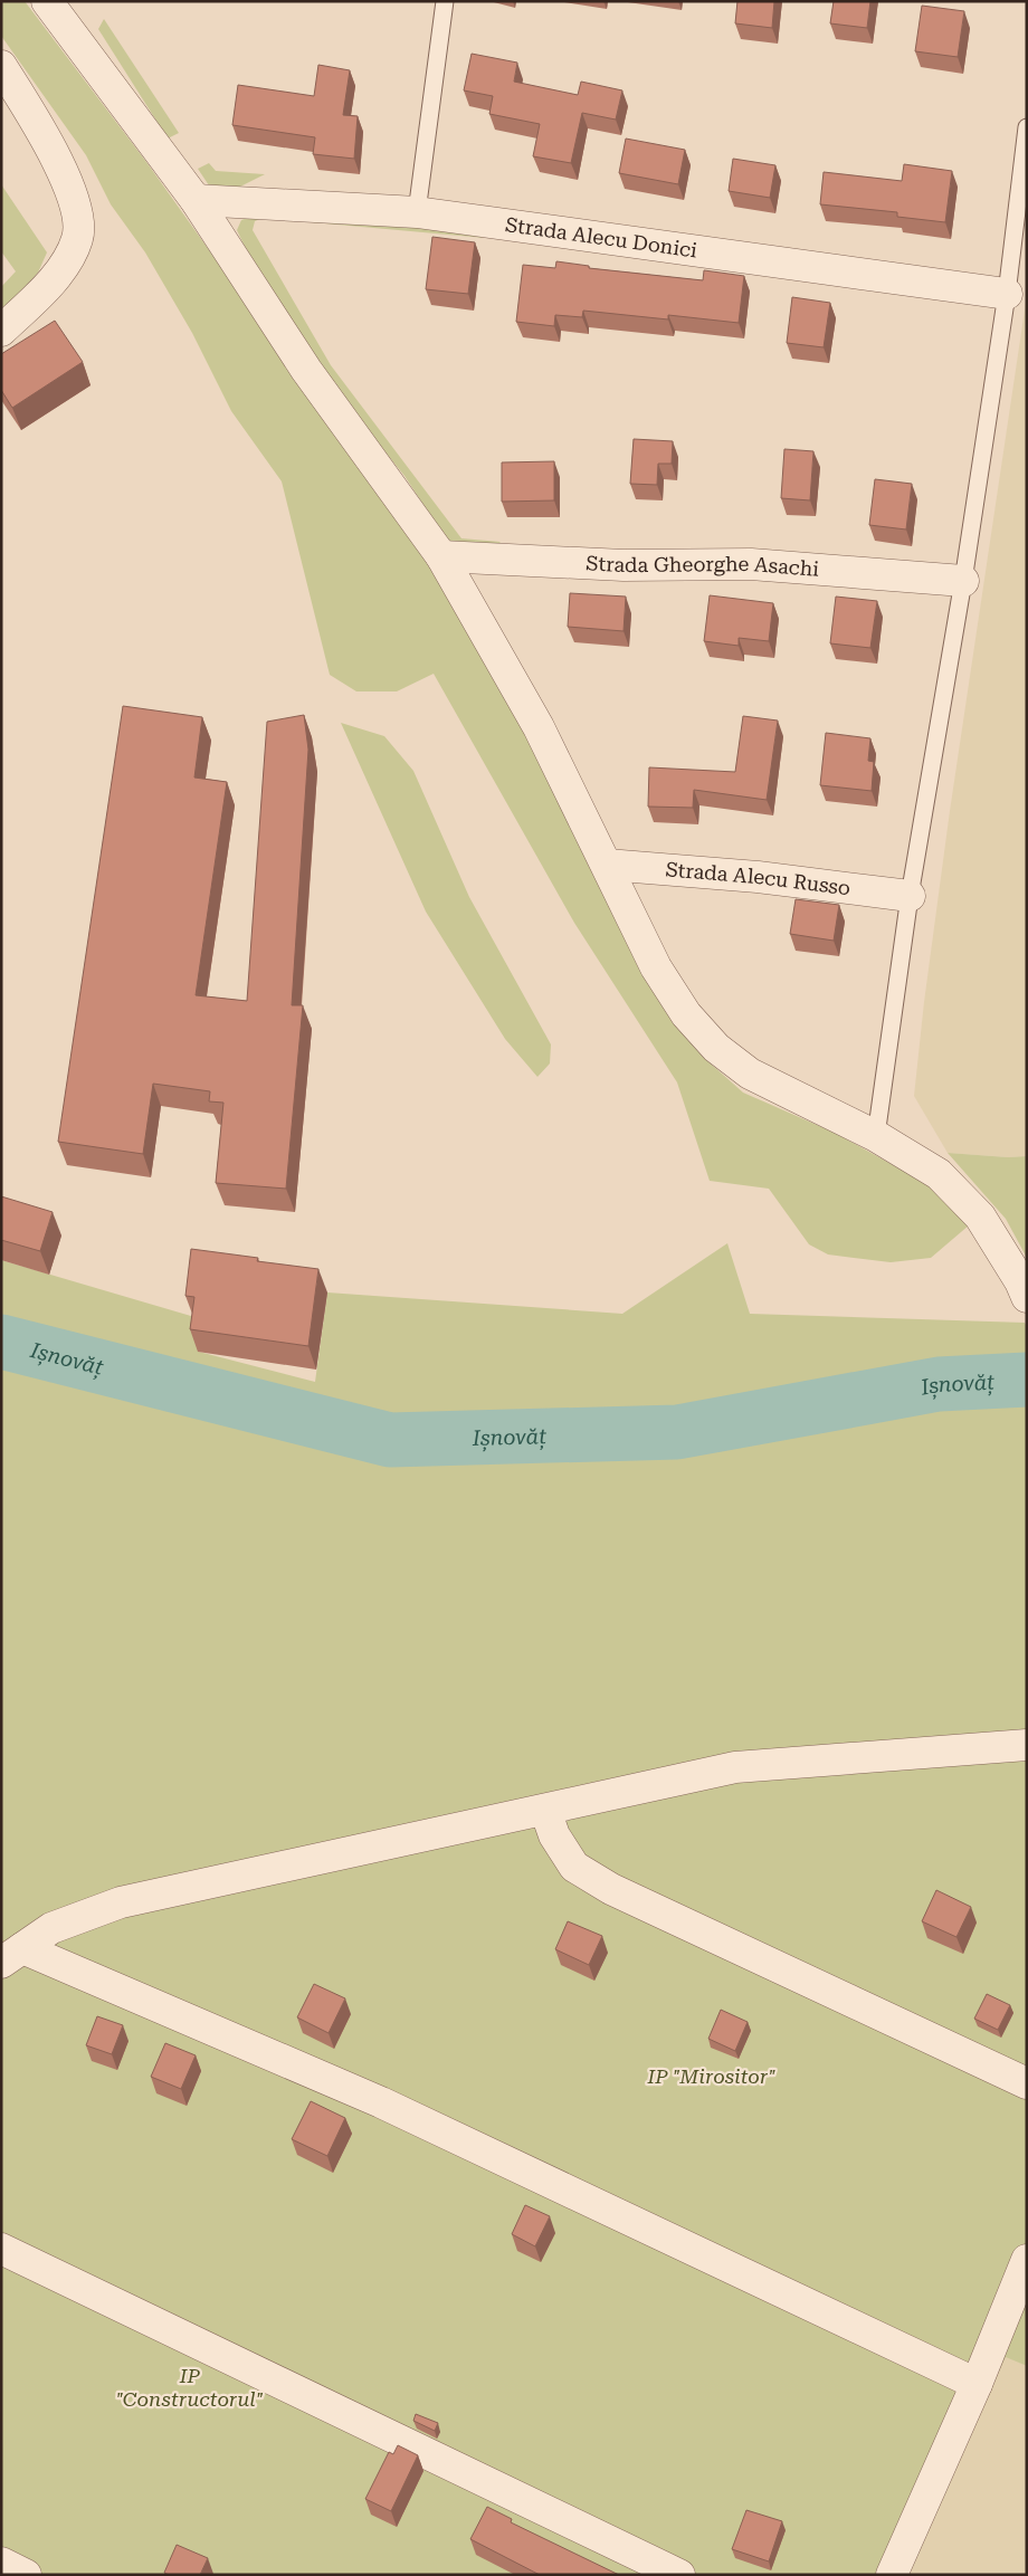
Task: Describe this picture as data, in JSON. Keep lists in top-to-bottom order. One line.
{"streets":{"street":["Strada Alecu Donici","Strada Gheorghe Asachi","Strada Alecu Russo"]},"water":["Ișnovăț"],"parks":["IP \"Mirositor\"","IP \"Constructorul\""]}
